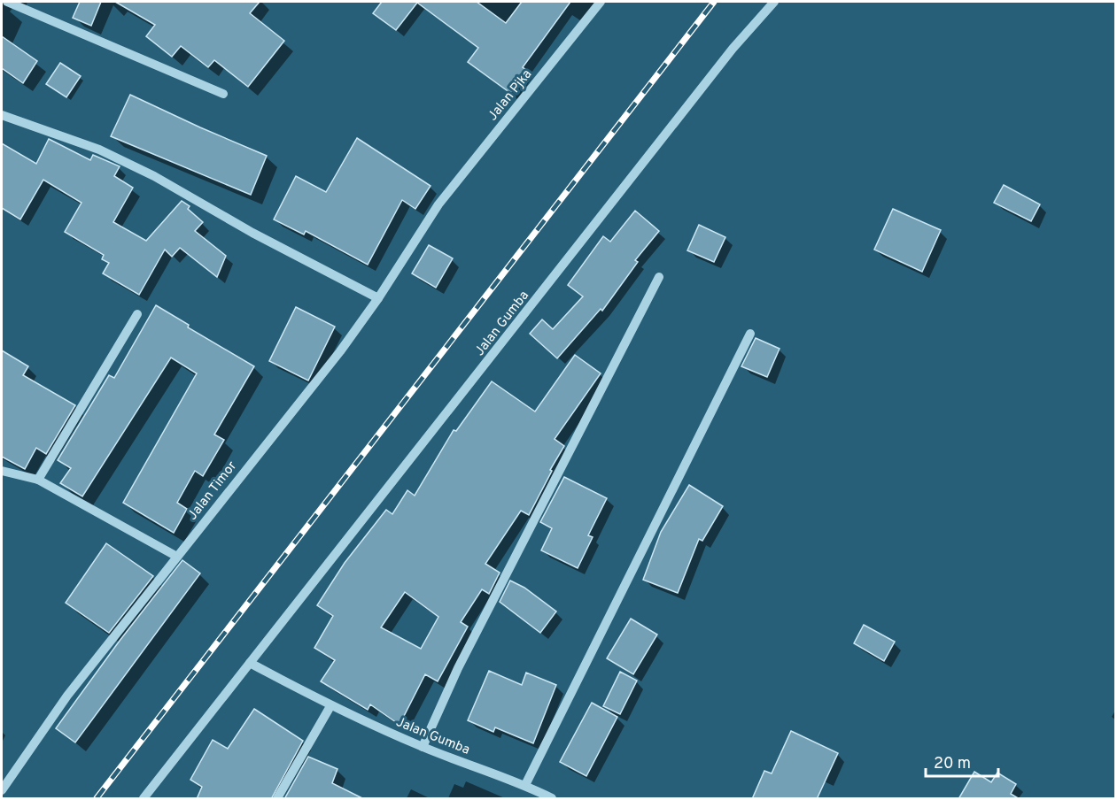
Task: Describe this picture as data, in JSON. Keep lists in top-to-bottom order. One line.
{"streets":{"street":["Jalan Pjka","Jalan Gumba","Jalan Timor"]},"crossings":[["Jalan Pjka","Jalan Timor"]],"scale_bar":"20 m"}
